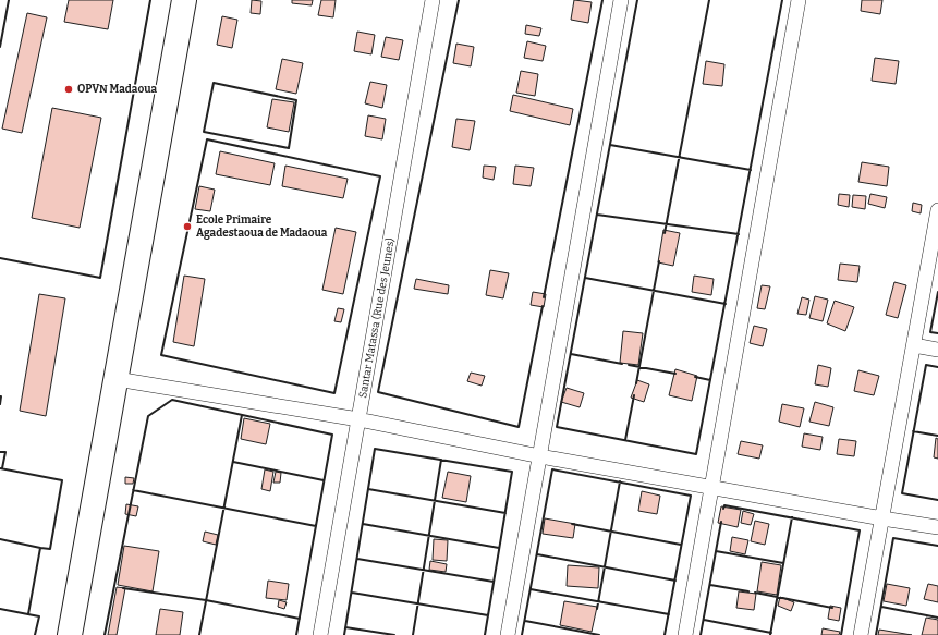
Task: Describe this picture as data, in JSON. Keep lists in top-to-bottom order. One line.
{"streets":{"street":["Santar Matassa (Rue des Jeunes)"]},"places":["OPVN Madaoua","Ecole Primaire Agadestaoua de Madaoua"]}
